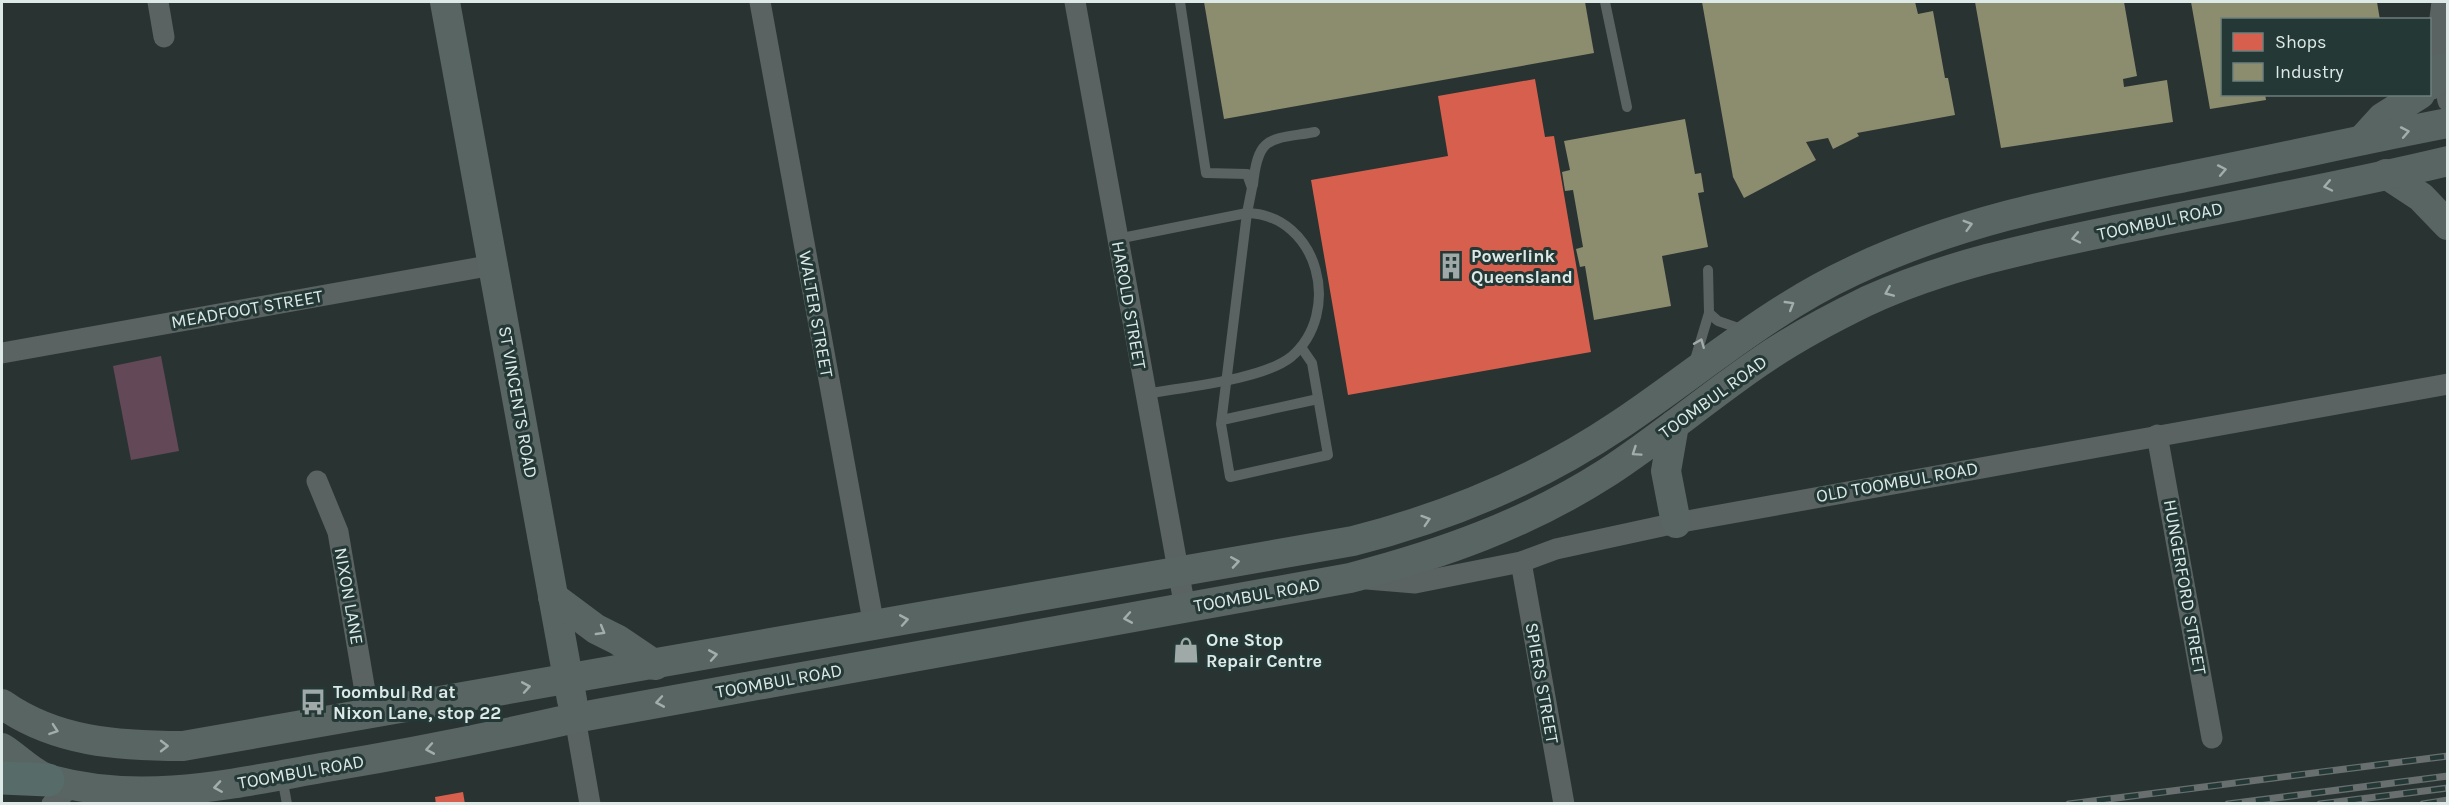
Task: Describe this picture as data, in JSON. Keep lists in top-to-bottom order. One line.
{"streets":{"main road":["TOOMBUL ROAD","ST VINCENTS ROAD"],"street":["HAROLD STREET","MEADFOOT STREET","WALTER STREET","OLD TOOMBUL ROAD","HUNGERFORD STREET","NIXON LANE","SPIERS STREET"]},"crossings":[["TOOMBUL ROAD","HAROLD STREET"],["TOOMBUL ROAD","WALTER STREET"],["TOOMBUL ROAD","ST VINCENTS ROAD"],["TOOMBUL ROAD","OLD TOOMBUL ROAD"],["TOOMBUL ROAD","NIXON LANE"],["MEADFOOT STREET","ST VINCENTS ROAD"],["OLD TOOMBUL ROAD","HUNGERFORD STREET"],["OLD TOOMBUL ROAD","SPIERS STREET"]],"places":{"building":["Powerlink Queensland"],"shop":["One Stop Repair Centre"],"bus stop":["Toombul Rd at Nixon Lane, stop 22"]},"legend":["Shops","Industry"]}
